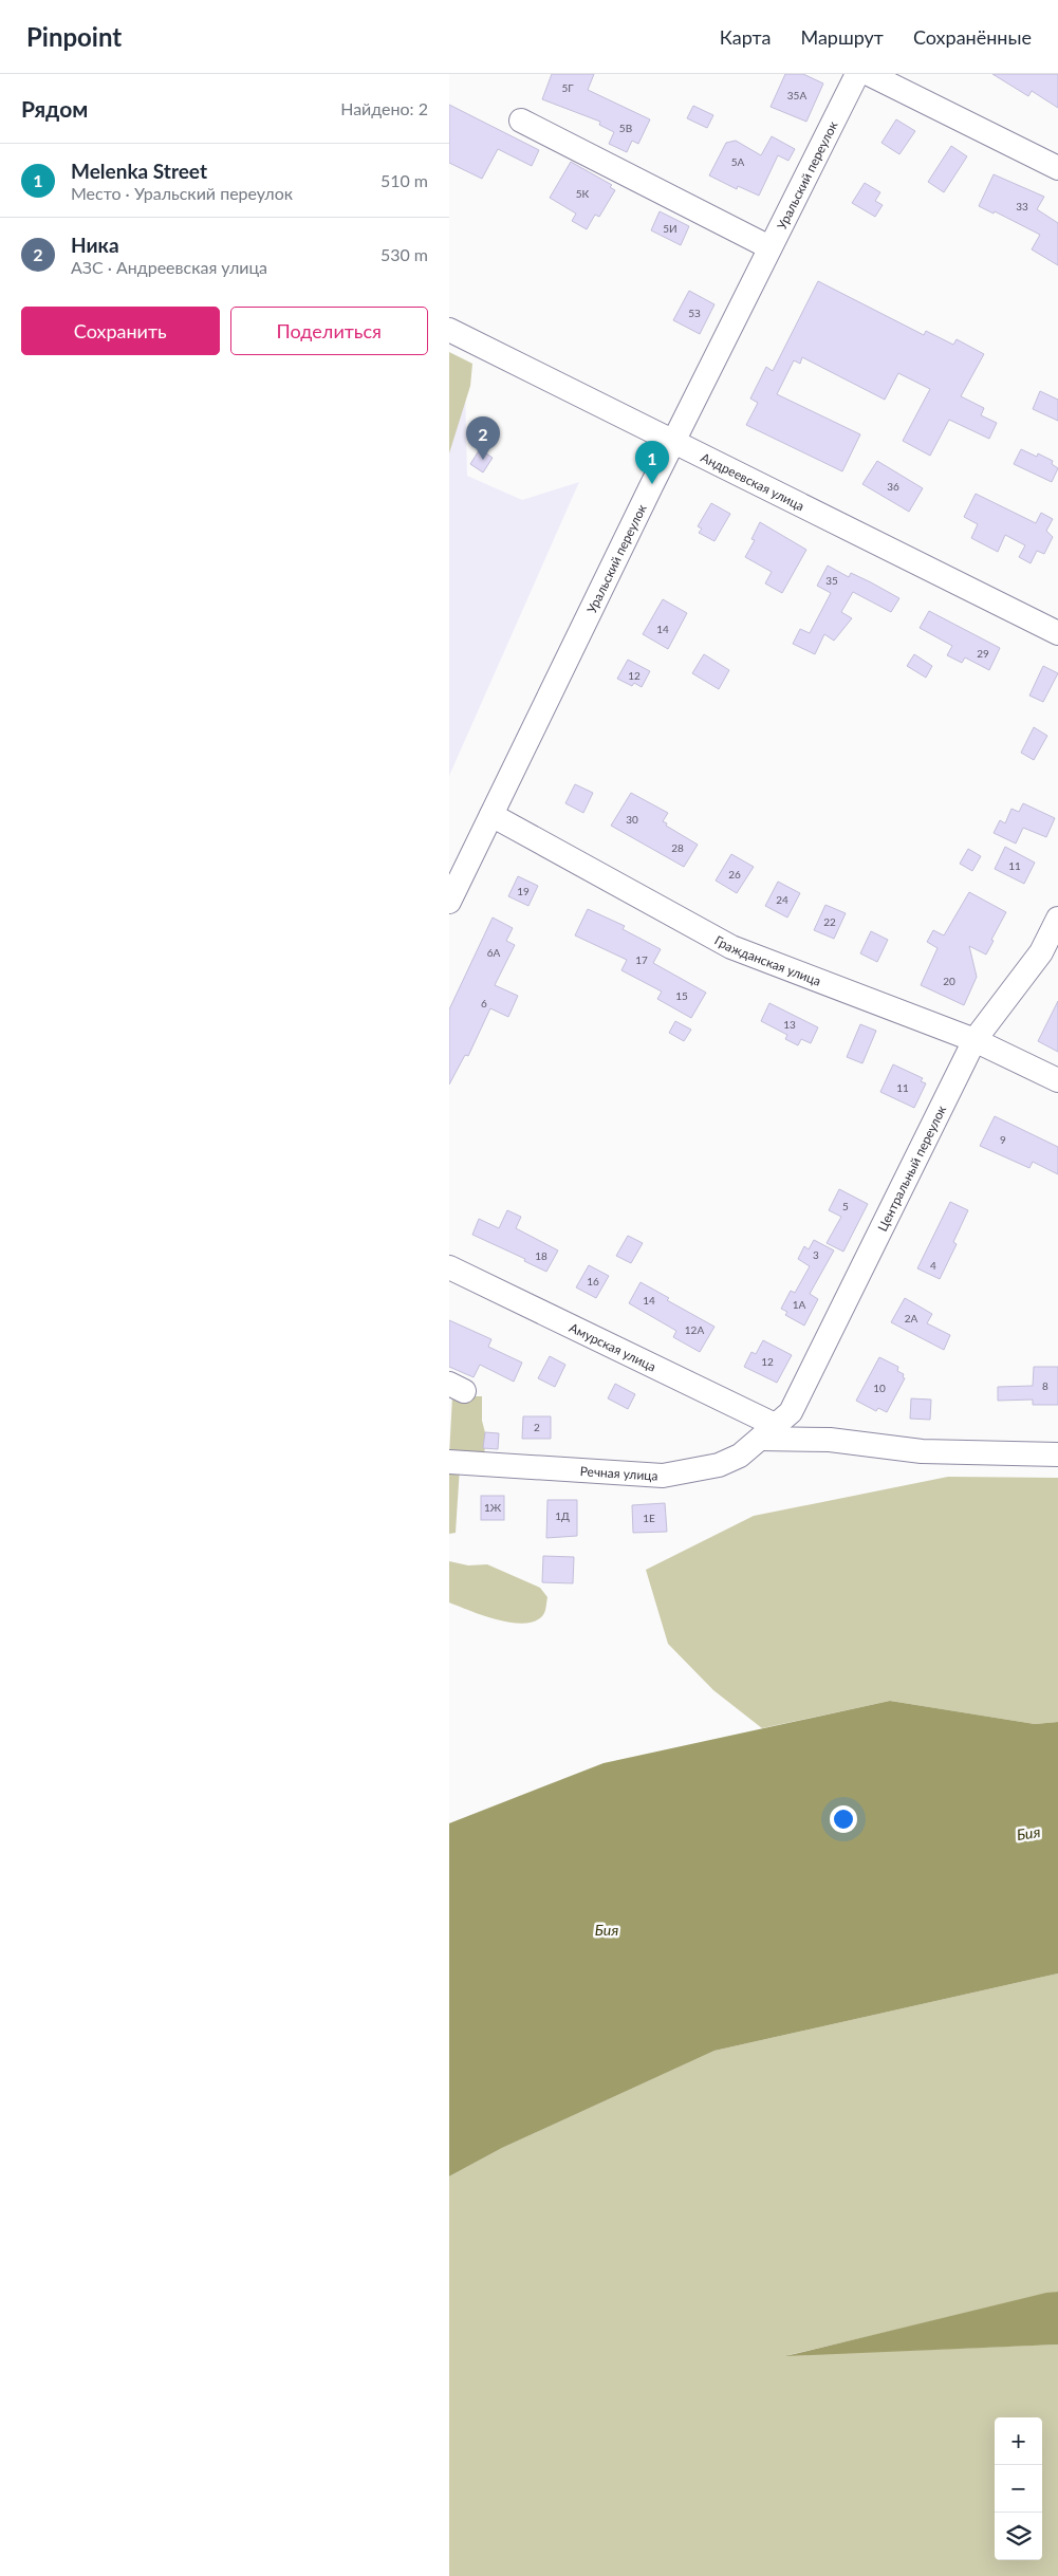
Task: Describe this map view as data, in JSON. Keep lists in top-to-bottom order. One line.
{"streets":{"street":["Уральский переулок","Андреевская улица","Гражданская улица","Центральный переулок","Амурская улица","Речная улица"]},"crossings":[["Уральский переулок","Андреевская улица"],["Уральский переулок","Гражданская улица"],["Гражданская улица","Центральный переулок"],["Центральный переулок","Амурская улица"],["Центральный переулок","Речная улица"],["Амурская улица","Речная улица"]],"water":["Бия"],"house_numbers":["5Г","35А","5В","5А","5К","33","5И","5З","36","35","14","29","12","30","28","11","26","19","24","22","6А","17","20","15","6","13","11","9","5","3","18","4","16","14","1А","2А","12А","12","8","10","2","1Ж","1Д","1Е"],"page":{"header":"Pinpoint","nav":["Карта","Маршрут","Сохранённые"],"heading":["Рядом","Найдено: 2"],"list":[{"mark":"1","name":"Melenka Street","note":"Место · Уральский переулок","value":"510 m"},{"mark":"2","name":"Ника","note":"АЗС · Андреевская улица","value":"530 m"}],"buttons":["Сохранить","Поделиться"],"pins":["2","1"],"map_buttons":["+","−"]}}
